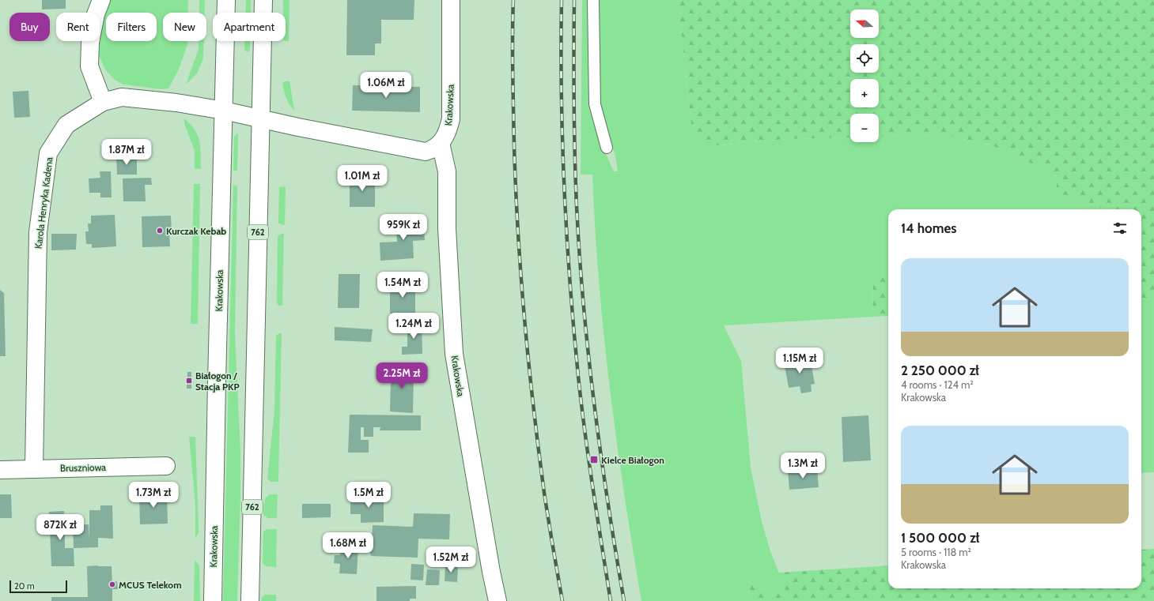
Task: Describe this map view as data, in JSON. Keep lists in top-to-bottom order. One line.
{"streets":{"street":["Krakowska","Karola Henryka Kadena","762","Bruszniowa"]},"crossings":[["Krakowska","Karola Henryka Kadena"],["Karola Henryka Kadena","762"],["Karola Henryka Kadena","Bruszniowa"]],"places":{"other":["Kurczak Kebab","MCUS Telekom"],"transit":["Białogon / Stacja PKP","Kielce Białogon"]},"scale_bar":"20 m","north":"left","page":{"map_buttons":["+","−"],"chip":["Buy","Rent","Filters","New","Apartment"],"price":["1.06M zł","1.87M zł","1.01M zł","959K zł","1.54M zł","1.24M zł","1.15M zł","2.25M zł","1.3M zł","1.73M zł","1.5M zł","872K zł","1.68M zł","1.52M zł"],"heading":"14 homes","list":[{"name":"2 250 000 zł","note":"4 rooms · 124 m² · Krakowska"},{"name":"1 500 000 zł","note":"5 rooms · 118 m² · Krakowska"}],"scale":"20 m"}}
